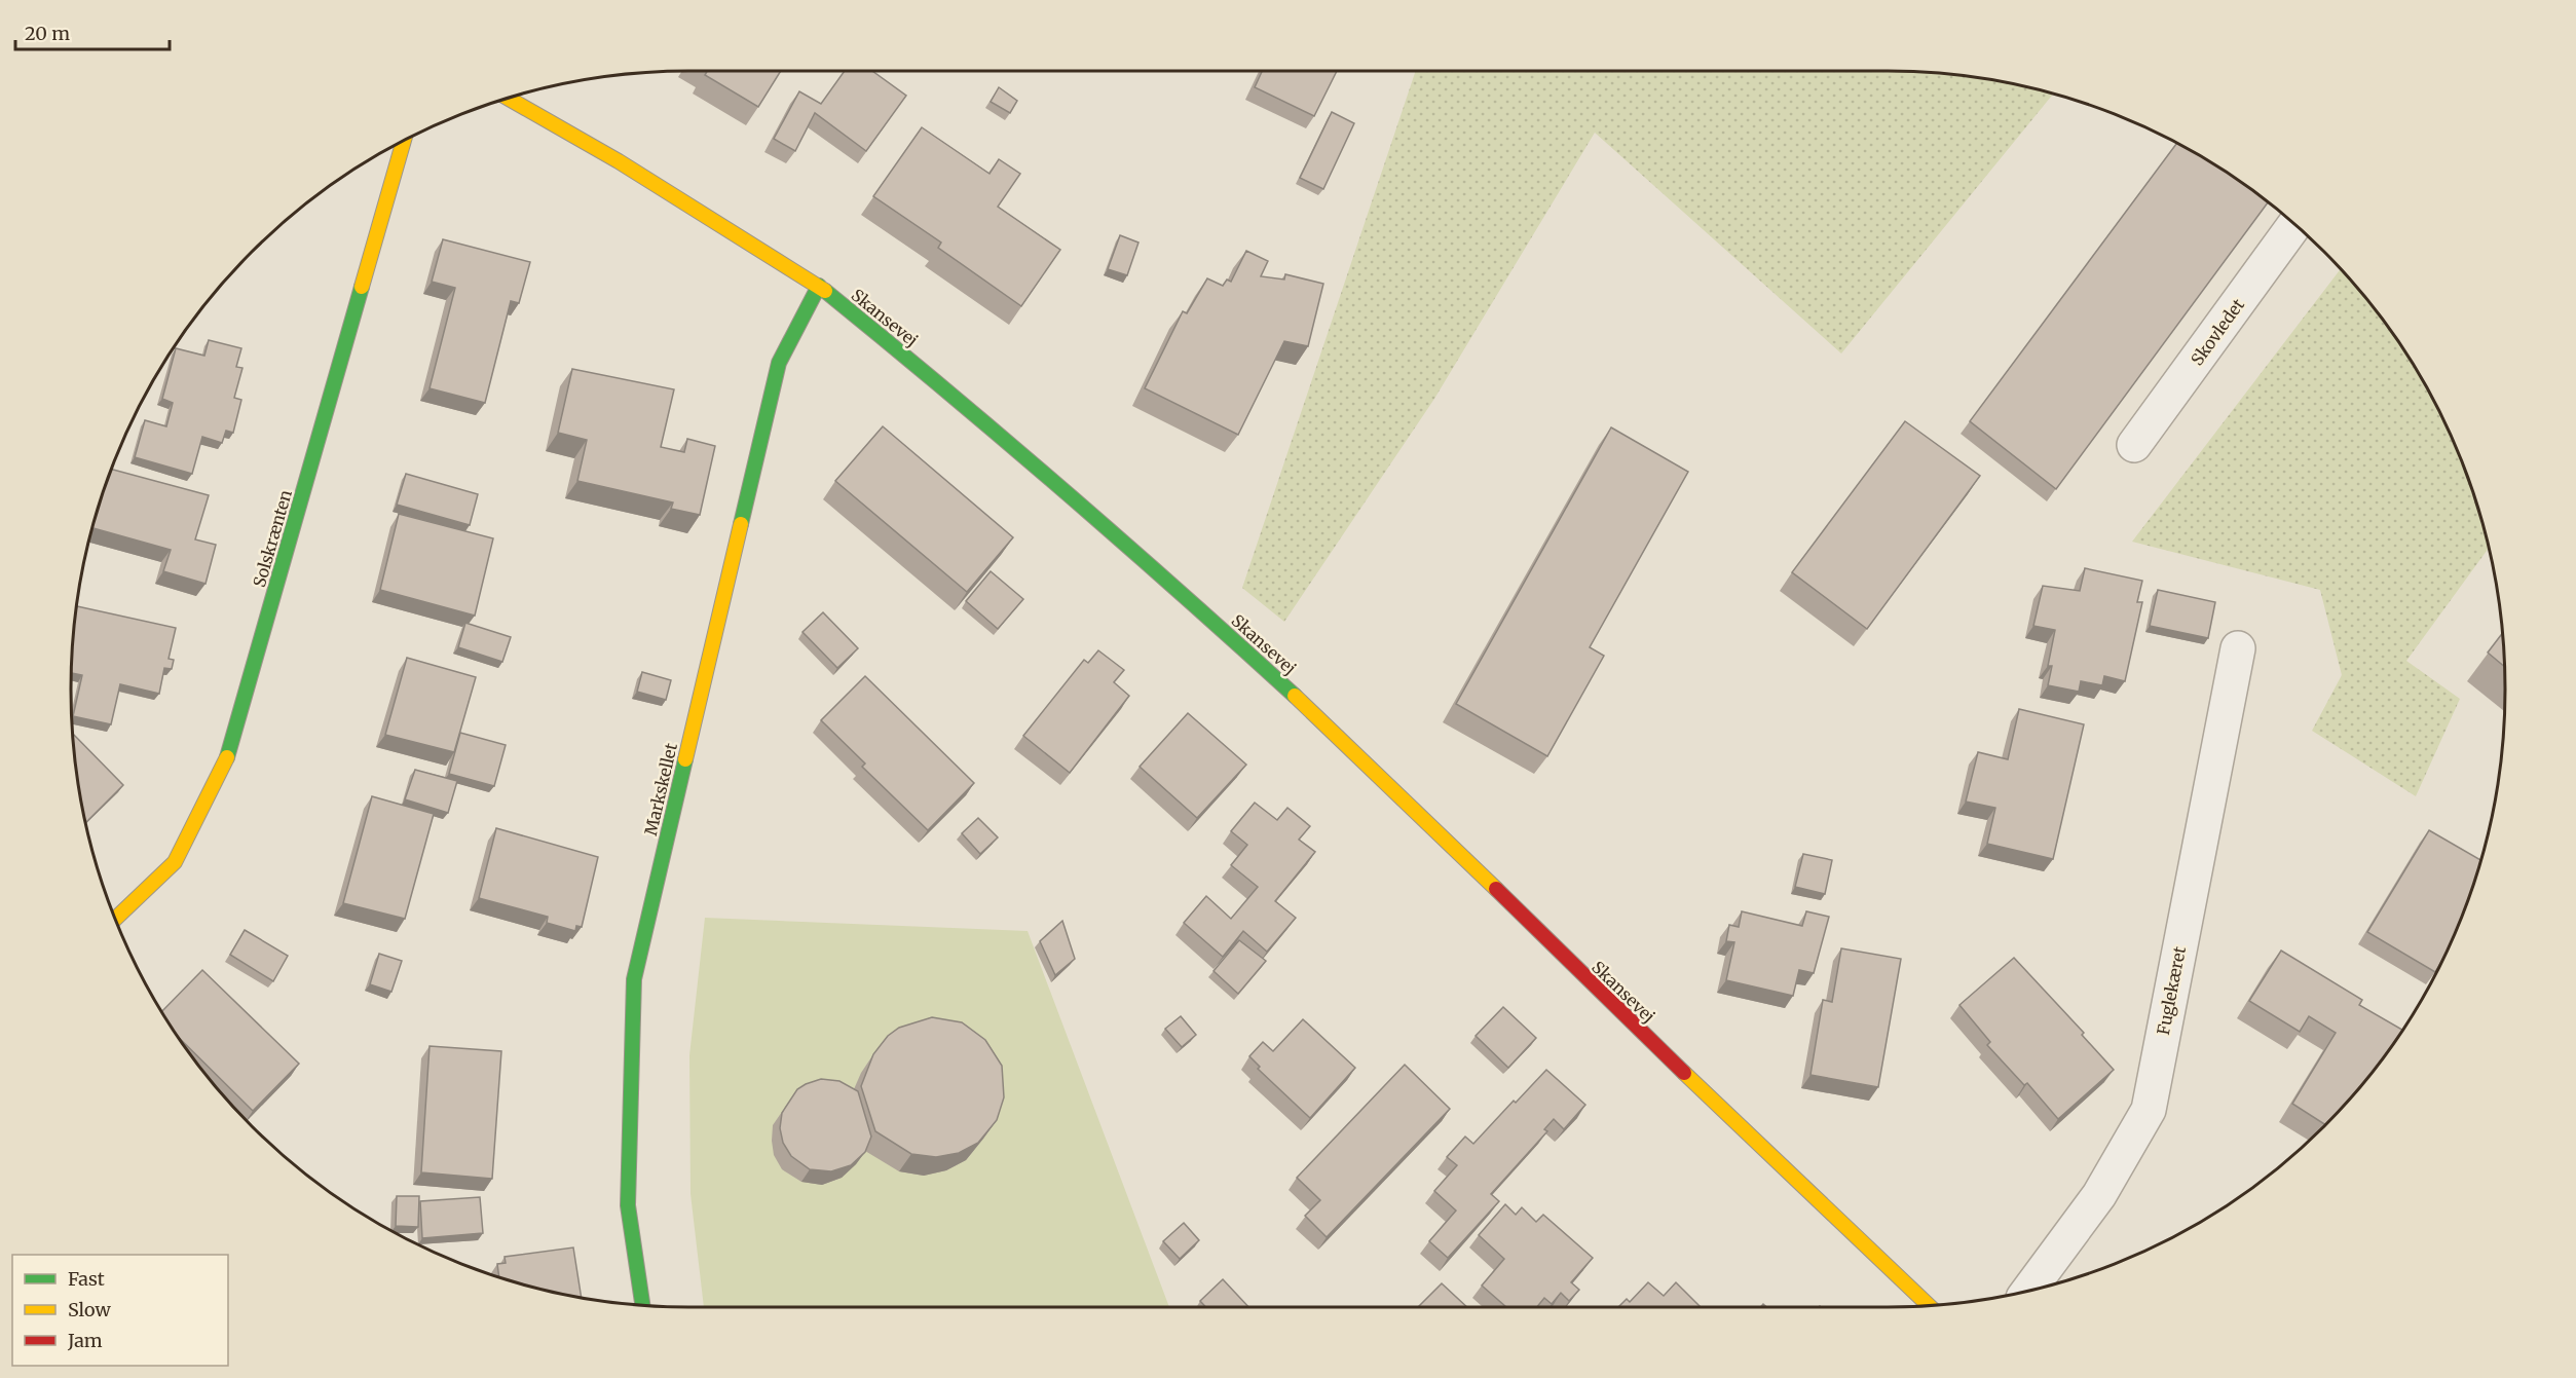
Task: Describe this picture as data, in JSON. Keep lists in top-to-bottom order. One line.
{"streets":{"street":["Skansevej","Skovledet","Solskrænten","Markskellet","Fuglekæret"]},"crossings":[["Skansevej","Markskellet"]],"legend":["Fast","Slow","Jam"],"scale_bar":"20 m"}
